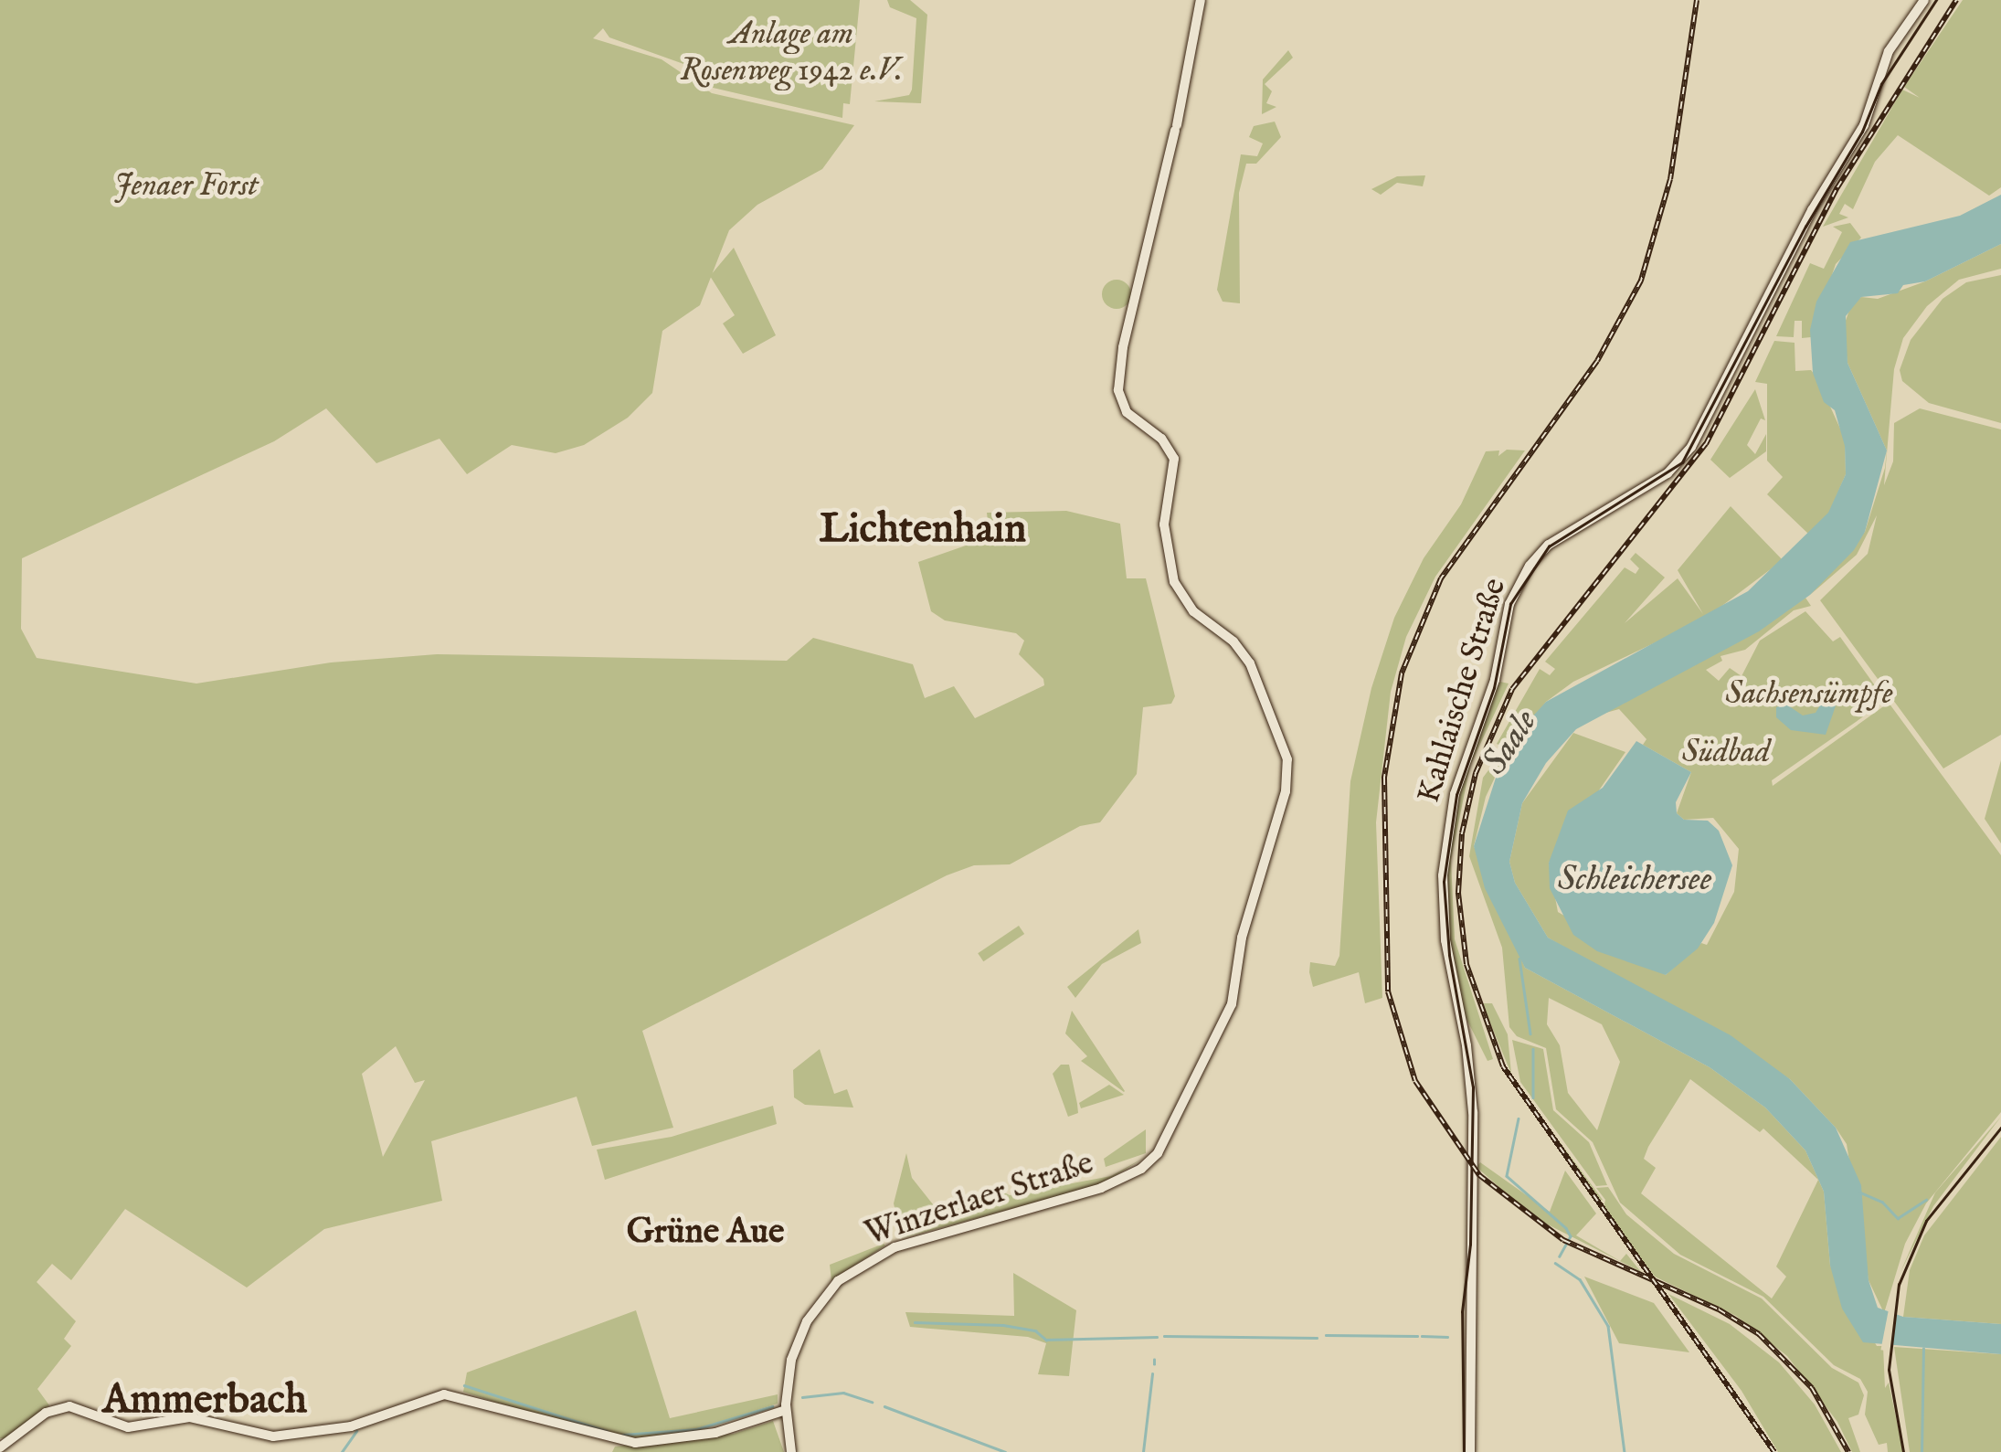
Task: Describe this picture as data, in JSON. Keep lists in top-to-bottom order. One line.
{"streets":{"main road":["Kahlaische Straße","Winzerlaer Straße"]},"districts":["Lichtenhain","Grüne Aue","Ammerbach"],"water":["Saale","Schleichersee"],"parks":["Anlage am Rosenweg 1942 e.V.","Jenaer Forst","Sachsensümpfe","Südbad"]}
